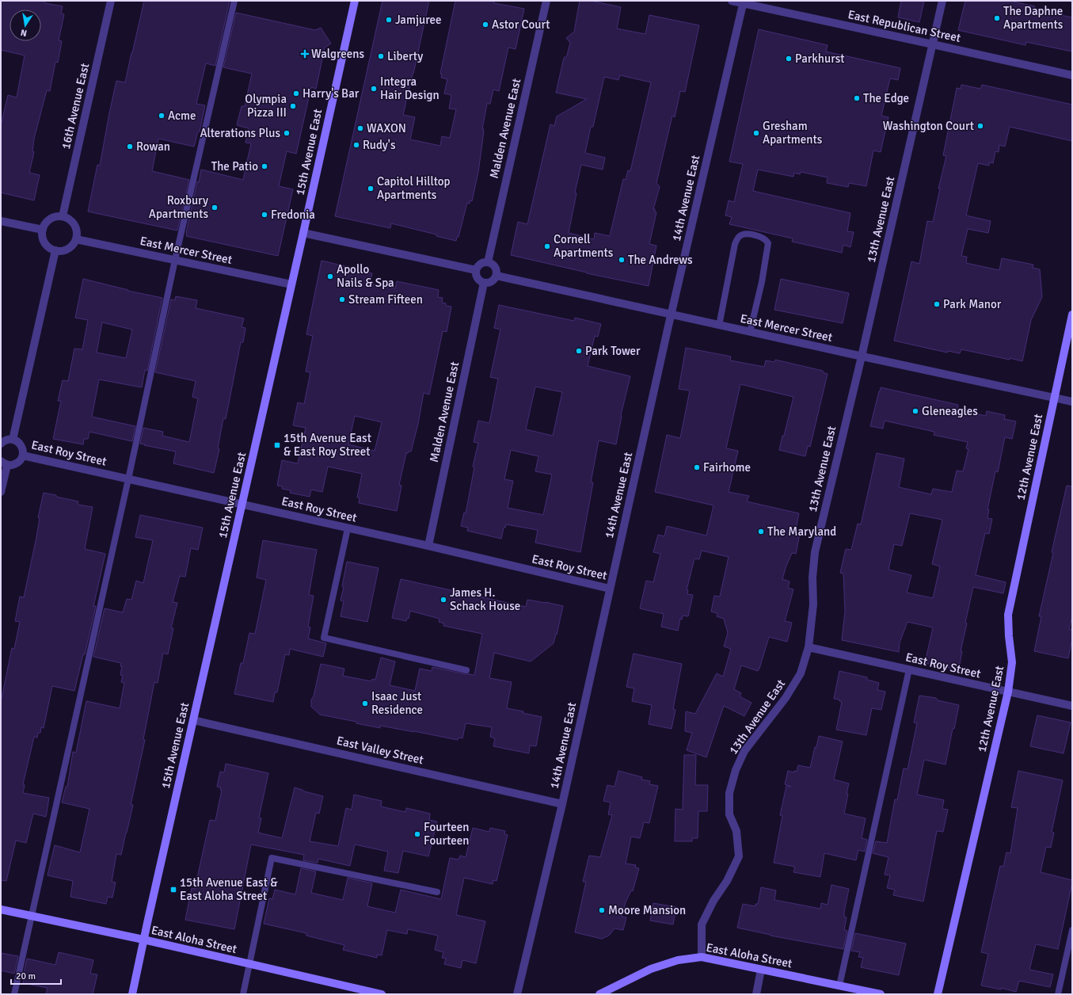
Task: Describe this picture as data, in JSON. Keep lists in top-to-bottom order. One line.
{"streets":{"street":["East Republican Street","16th Avenue East","Malden Avenue East","15th Avenue East","14th Avenue East","13th Avenue East","East Mercer Street","East Roy Street","12th Avenue East","East Valley Street","East Aloha Street"]},"crossings":[["East Republican Street","14th Avenue East"],["East Republican Street","13th Avenue East"],["16th Avenue East","East Mercer Street"],["Malden Avenue East","East Mercer Street"],["Malden Avenue East","East Roy Street"],["15th Avenue East","East Mercer Street"],["15th Avenue East","East Roy Street"],["15th Avenue East","East Valley Street"],["15th Avenue East","East Aloha Street"],["14th Avenue East","East Mercer Street"],["14th Avenue East","East Roy Street"],["14th Avenue East","East Valley Street"],["13th Avenue East","East Mercer Street"],["13th Avenue East","East Roy Street"],["13th Avenue East","East Aloha Street"],["East Mercer Street","12th Avenue East"],["East Roy Street","12th Avenue East"]],"places":{"other":["The Daphne Apartments","Jamjuree","Astor Court","Liberty","Parkhurst","Integra Hair Design","Harry's Bar","The Edge","Olympia Pizza III","Acme","Washington Court","WAXON","Alterations Plus","Gresham Apartments","Rudy's","Rowan","The Patio","Capitol Hilltop Apartments","Roxbury Apartments","Fredonia","Cornell Apartments","The Andrews","Apollo Nails & Spa","Stream Fifteen","Park Manor","Park Tower","Gleneagles","Fairhome","The Maryland","James H. Schack House","Isaac Just Residence","Fourteen Fourteen","Moore Mansion"],"health":["Walgreens"],"transit":["15th Avenue East & East Roy Street","15th Avenue East & East Aloha Street"]},"scale_bar":"20 m","north":"bottom"}
